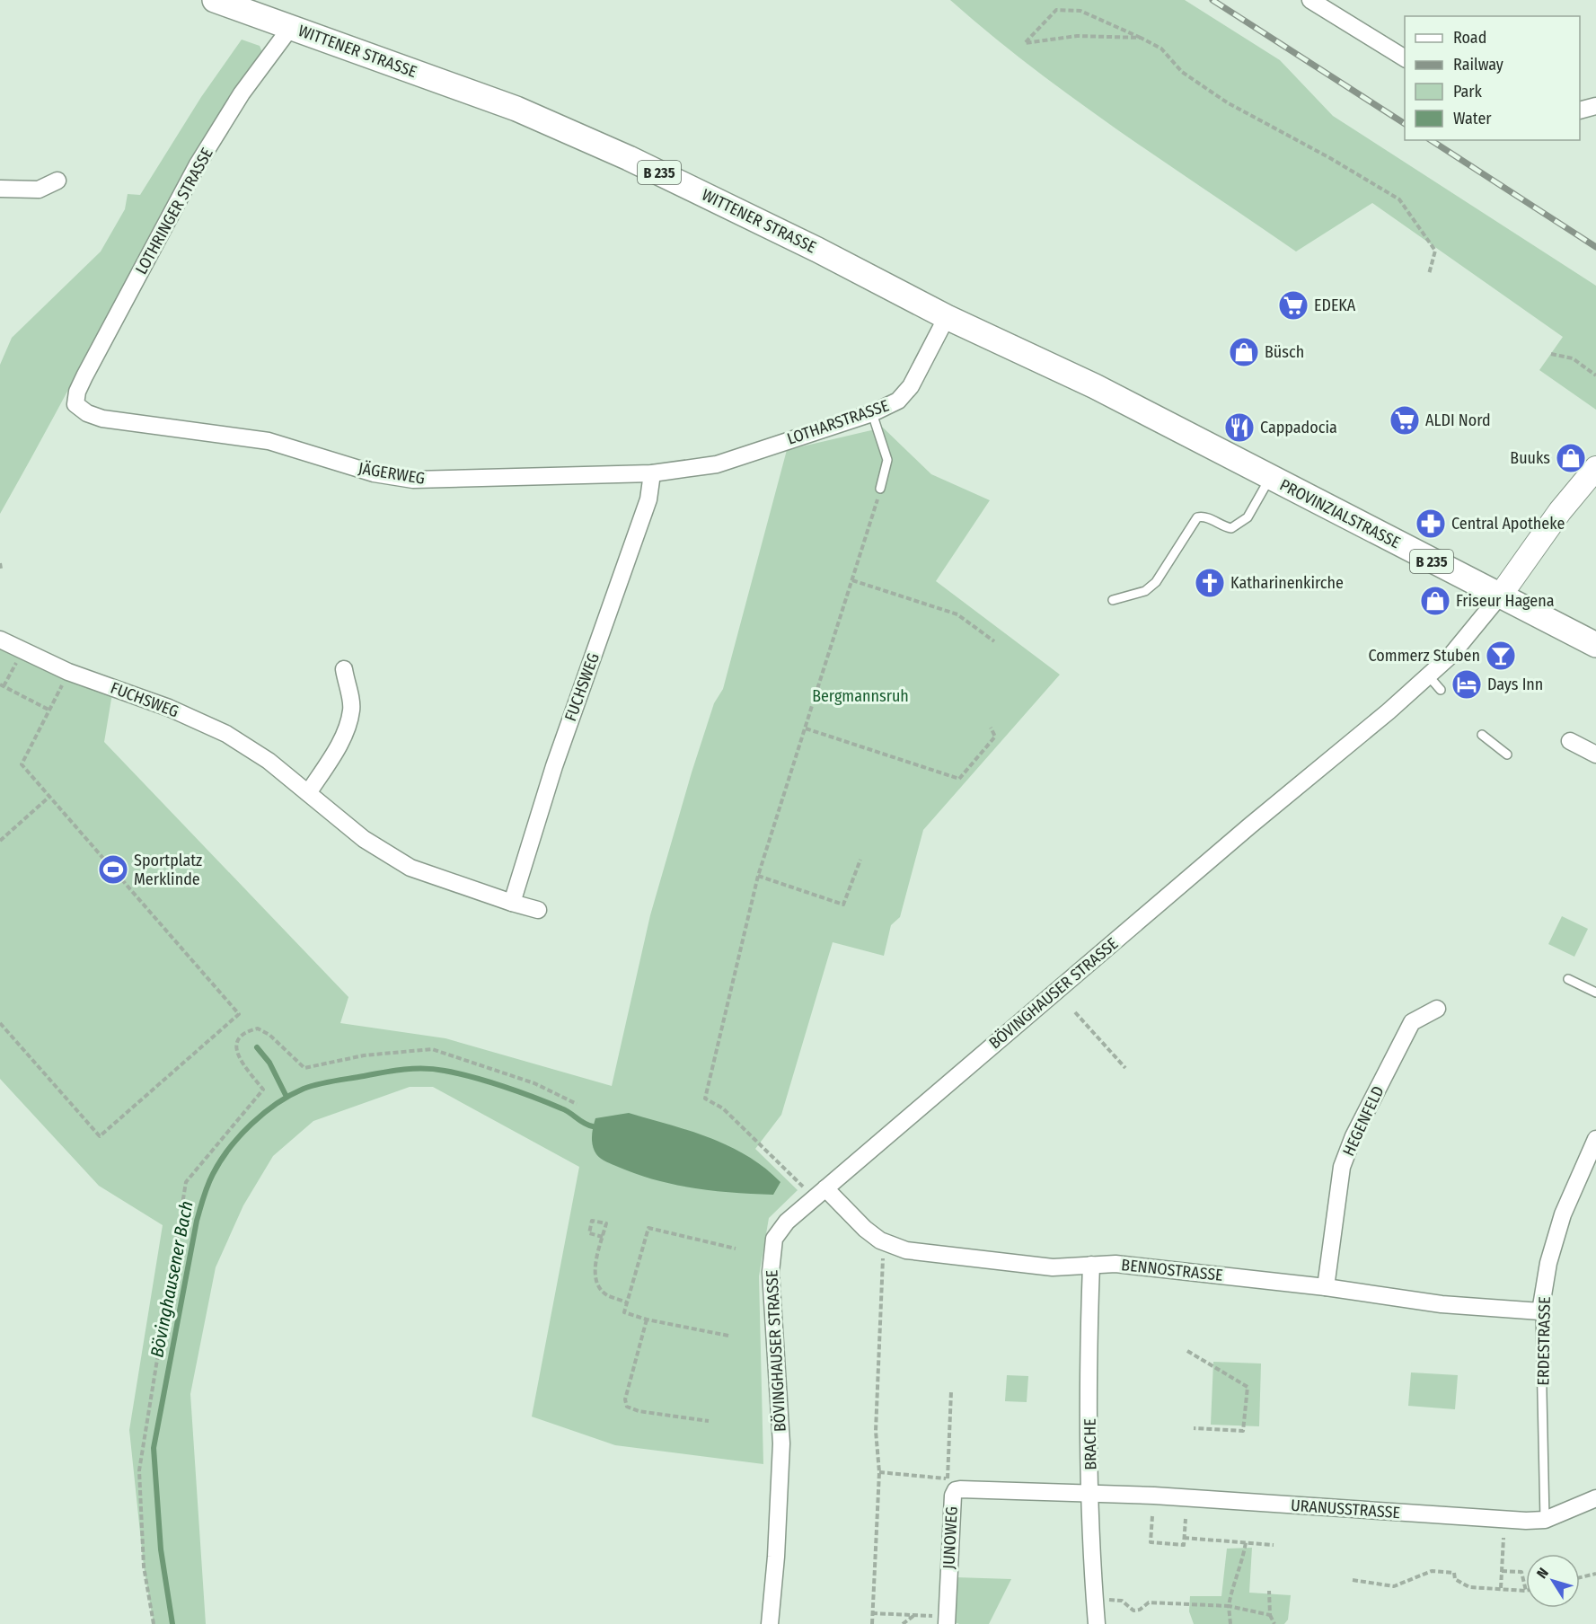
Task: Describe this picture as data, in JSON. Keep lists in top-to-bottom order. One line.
{"streets":{"main road":["WITTENER STRASSE","B 235","PROVINZIALSTRASSE","BÖVINGHAUSER STRASSE"],"street":["LOTHRINGER STRASSE","LOTHARSTRASSE","JÄGERWEG","FUCHSWEG","HEGENFELD","BENNOSTRASSE","ERDESTRASSE","BRACHE","URANUSSTRASSE","JUNOWEG"]},"crossings":[["WITTENER STRASSE","LOTHRINGER STRASSE"],["WITTENER STRASSE","LOTHARSTRASSE"],["WITTENER STRASSE","PROVINZIALSTRASSE"],["LOTHRINGER STRASSE","JÄGERWEG"],["LOTHARSTRASSE","JÄGERWEG"],["JÄGERWEG","FUCHSWEG"],["PROVINZIALSTRASSE","BÖVINGHAUSER STRASSE"],["BÖVINGHAUSER STRASSE","BENNOSTRASSE"],["HEGENFELD","BENNOSTRASSE"],["BENNOSTRASSE","ERDESTRASSE"],["BENNOSTRASSE","BRACHE"],["ERDESTRASSE","URANUSSTRASSE"],["BRACHE","URANUSSTRASSE"],["BRACHE","JUNOWEG"],["URANUSSTRASSE","JUNOWEG"]],"water":["Bövinghausener Bach"],"parks":["Bergmannsruh"],"places":{"supermarket":["EDEKA","ALDI Nord"],"shop":["Büsch","Buuks","Friseur Hagena"],"restaurant":["Cappadocia"],"pharmacy":["Central Apotheke"],"church":["Katharinenkirche"],"bar":["Commerz Stuben"],"hotel":["Days Inn"],"sports":["Sportplatz Merklinde"]},"legend":["Road","Railway","Park","Water"],"north":"top left"}
